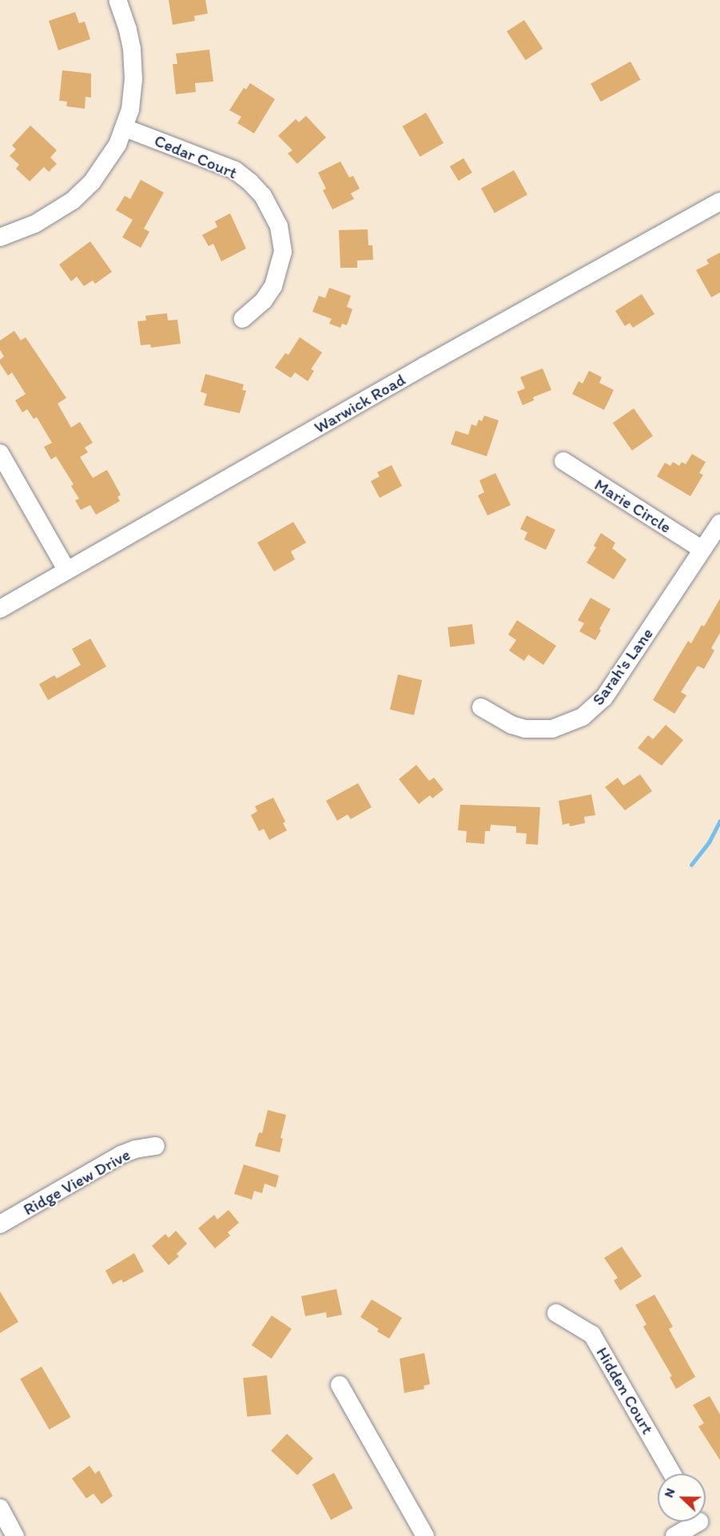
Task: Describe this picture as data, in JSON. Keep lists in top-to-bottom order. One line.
{"streets":{"street":["Cedar Court","Warwick Road","Marie Circle","Sarah's Lane","Ridge View Drive","Hidden Court"]},"crossings":[["Marie Circle","Sarah's Lane"]],"north":"left"}
